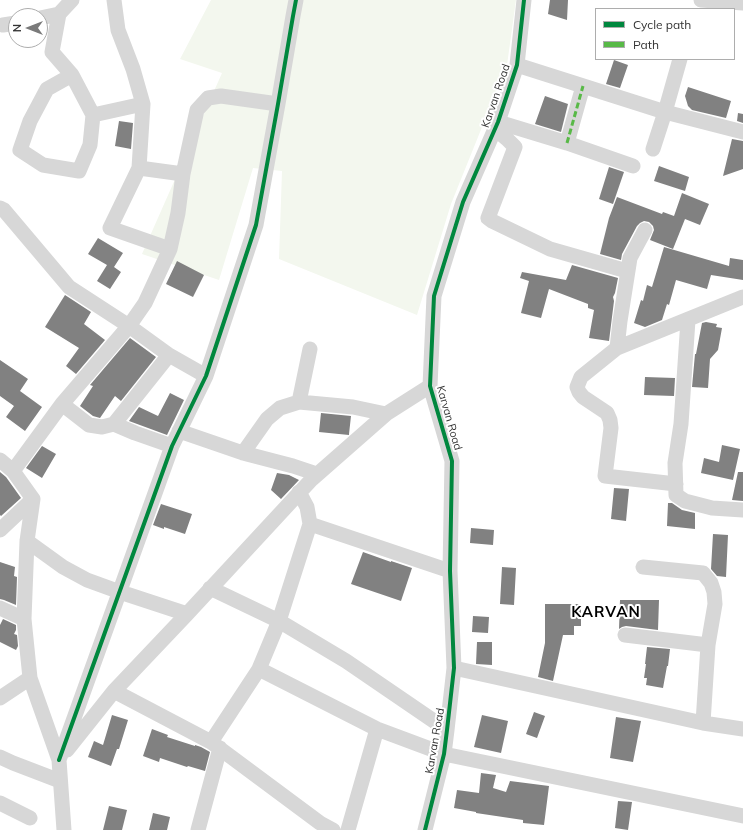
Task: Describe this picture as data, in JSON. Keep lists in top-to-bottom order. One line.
{"streets":{"street":["Karvan Road"]},"districts":["KARVAN"],"legend":["Cycle path","Path"],"north":"left"}
